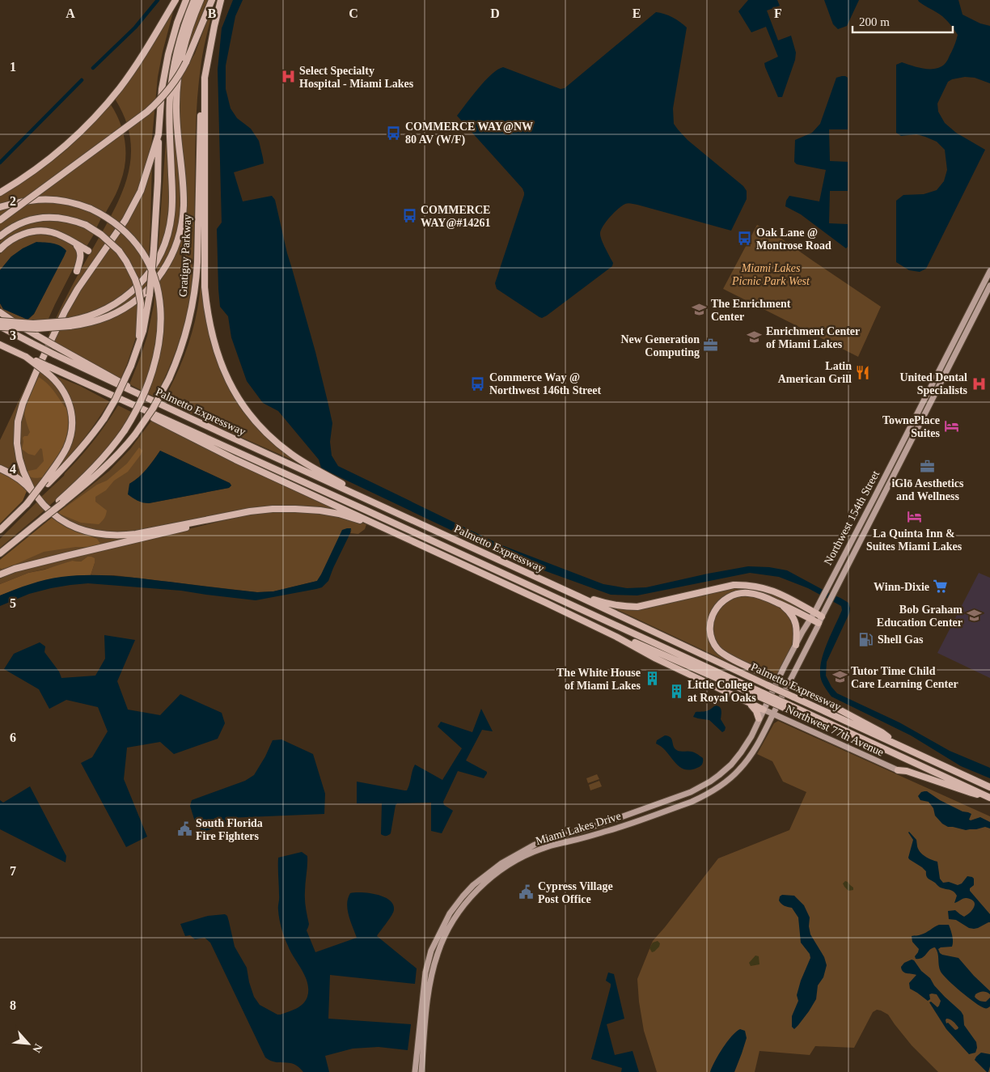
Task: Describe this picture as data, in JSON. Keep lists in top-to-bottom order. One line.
{"streets":{"highway":["Gratigny Parkway","Palmetto Expressway"],"main road":["Northwest 154th Street","Northwest 77th Avenue","Miami Lakes Drive"]},"crossings":[["Northwest 154th Street","Northwest 77th Avenue"],["Northwest 154th Street","Miami Lakes Drive"],["Northwest 77th Avenue","Miami Lakes Drive"]],"parks":["Miami Lakes Picnic Park West"],"places":{"hospital":["Select Specialty Hospital - Miami Lakes","United Dental Specialists"],"bus stop":["COMMERCE WAY@NW 80 AV (W/F)","COMMERCE WAY@#14261","Oak Lane @ Montrose Road","Commerce Way @ Northwest 146th Street"],"school or university":["The Enrichment Center","Enrichment Center of Miami Lakes","Bob Graham Education Center","Tutor Time Child Care Learning Center"],"office":["New Generation Computing","iGlō Aesthetics and Wellness"],"restaurant":["Latin American Grill"],"hotel":["TownePlace Suites","La Quinta Inn & Suites Miami Lakes"],"supermarket":["Winn-Dixie"],"fuel station":["Shell Gas"],"building":["The White House of Miami Lakes","Little College at Royal Oaks"],"public building":["South Florida Fire Fighters","Cypress Village Post Office"]},"scale_bar":"200 m","north":"bottom right","grid":{"columns":["A","B","C","D","E","F"],"rows":["1","2","3","4","5","6","7","8"]}}
